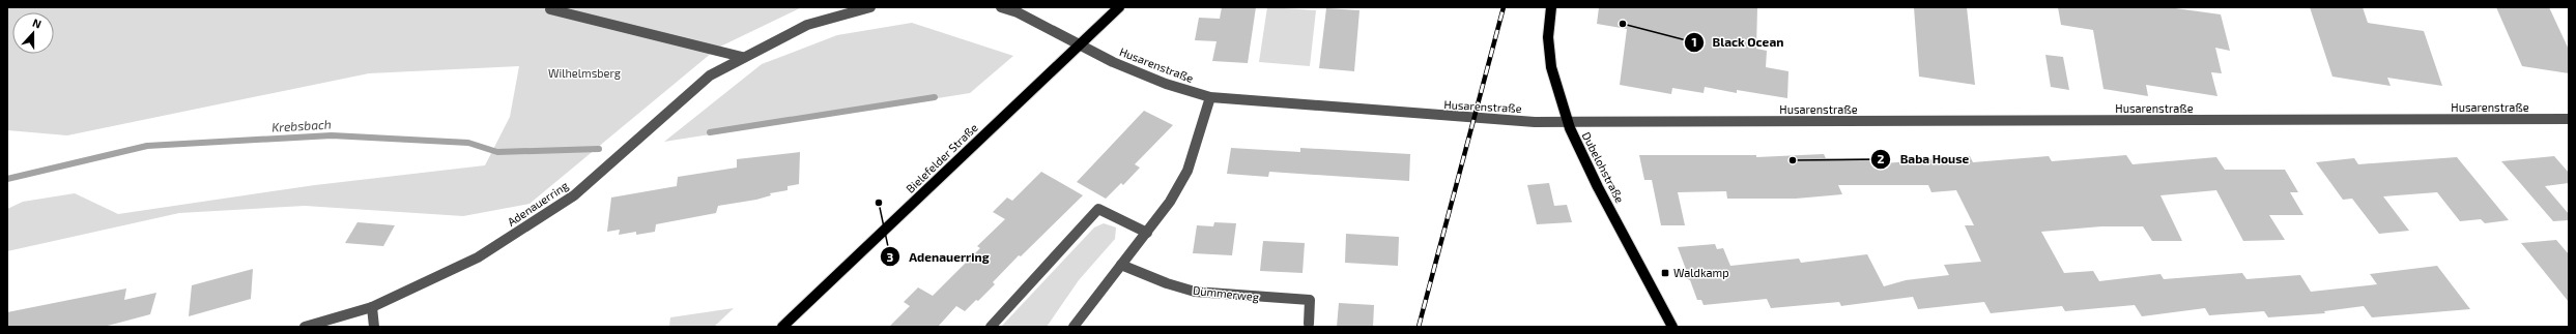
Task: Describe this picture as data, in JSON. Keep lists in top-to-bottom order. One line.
{"streets":{"main road":["Bielefelder Straße","Dubelohstraße"],"street":["Husarenstraße","Adenauerring","Dümmerweg"]},"crossings":[["Husarenstraße","Bielefelder Straße"],["Husarenstraße","Dubelohstraße"]],"water":["Krebsbach"],"parks":["Wilhelmsberg"],"places":{"other":["Black Ocean","Baba House","Adenauerring"],"transit":["Waldkamp"]},"north":"top"}
